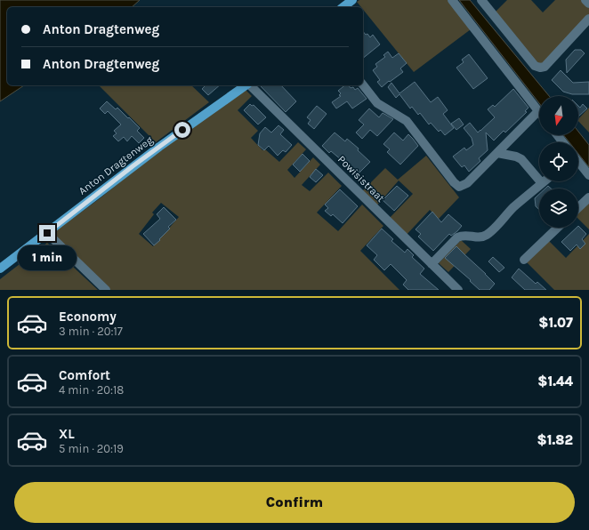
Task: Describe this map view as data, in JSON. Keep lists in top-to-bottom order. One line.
{"streets":{"main road":["Anton Dragtenweg"],"street":["Powisistraat"]},"north":"bottom","page":{"banner":["Anton Dragtenweg","Anton Dragtenweg"],"bubble":"1 min","list":[{"name":"Economy","note":"3 min · 20:17","value":"$1.07"},{"name":"Comfort","note":"4 min · 20:18","value":"$1.44"},{"name":"XL","note":"5 min · 20:19","value":"$1.82"}],"buttons":"Confirm"}}
